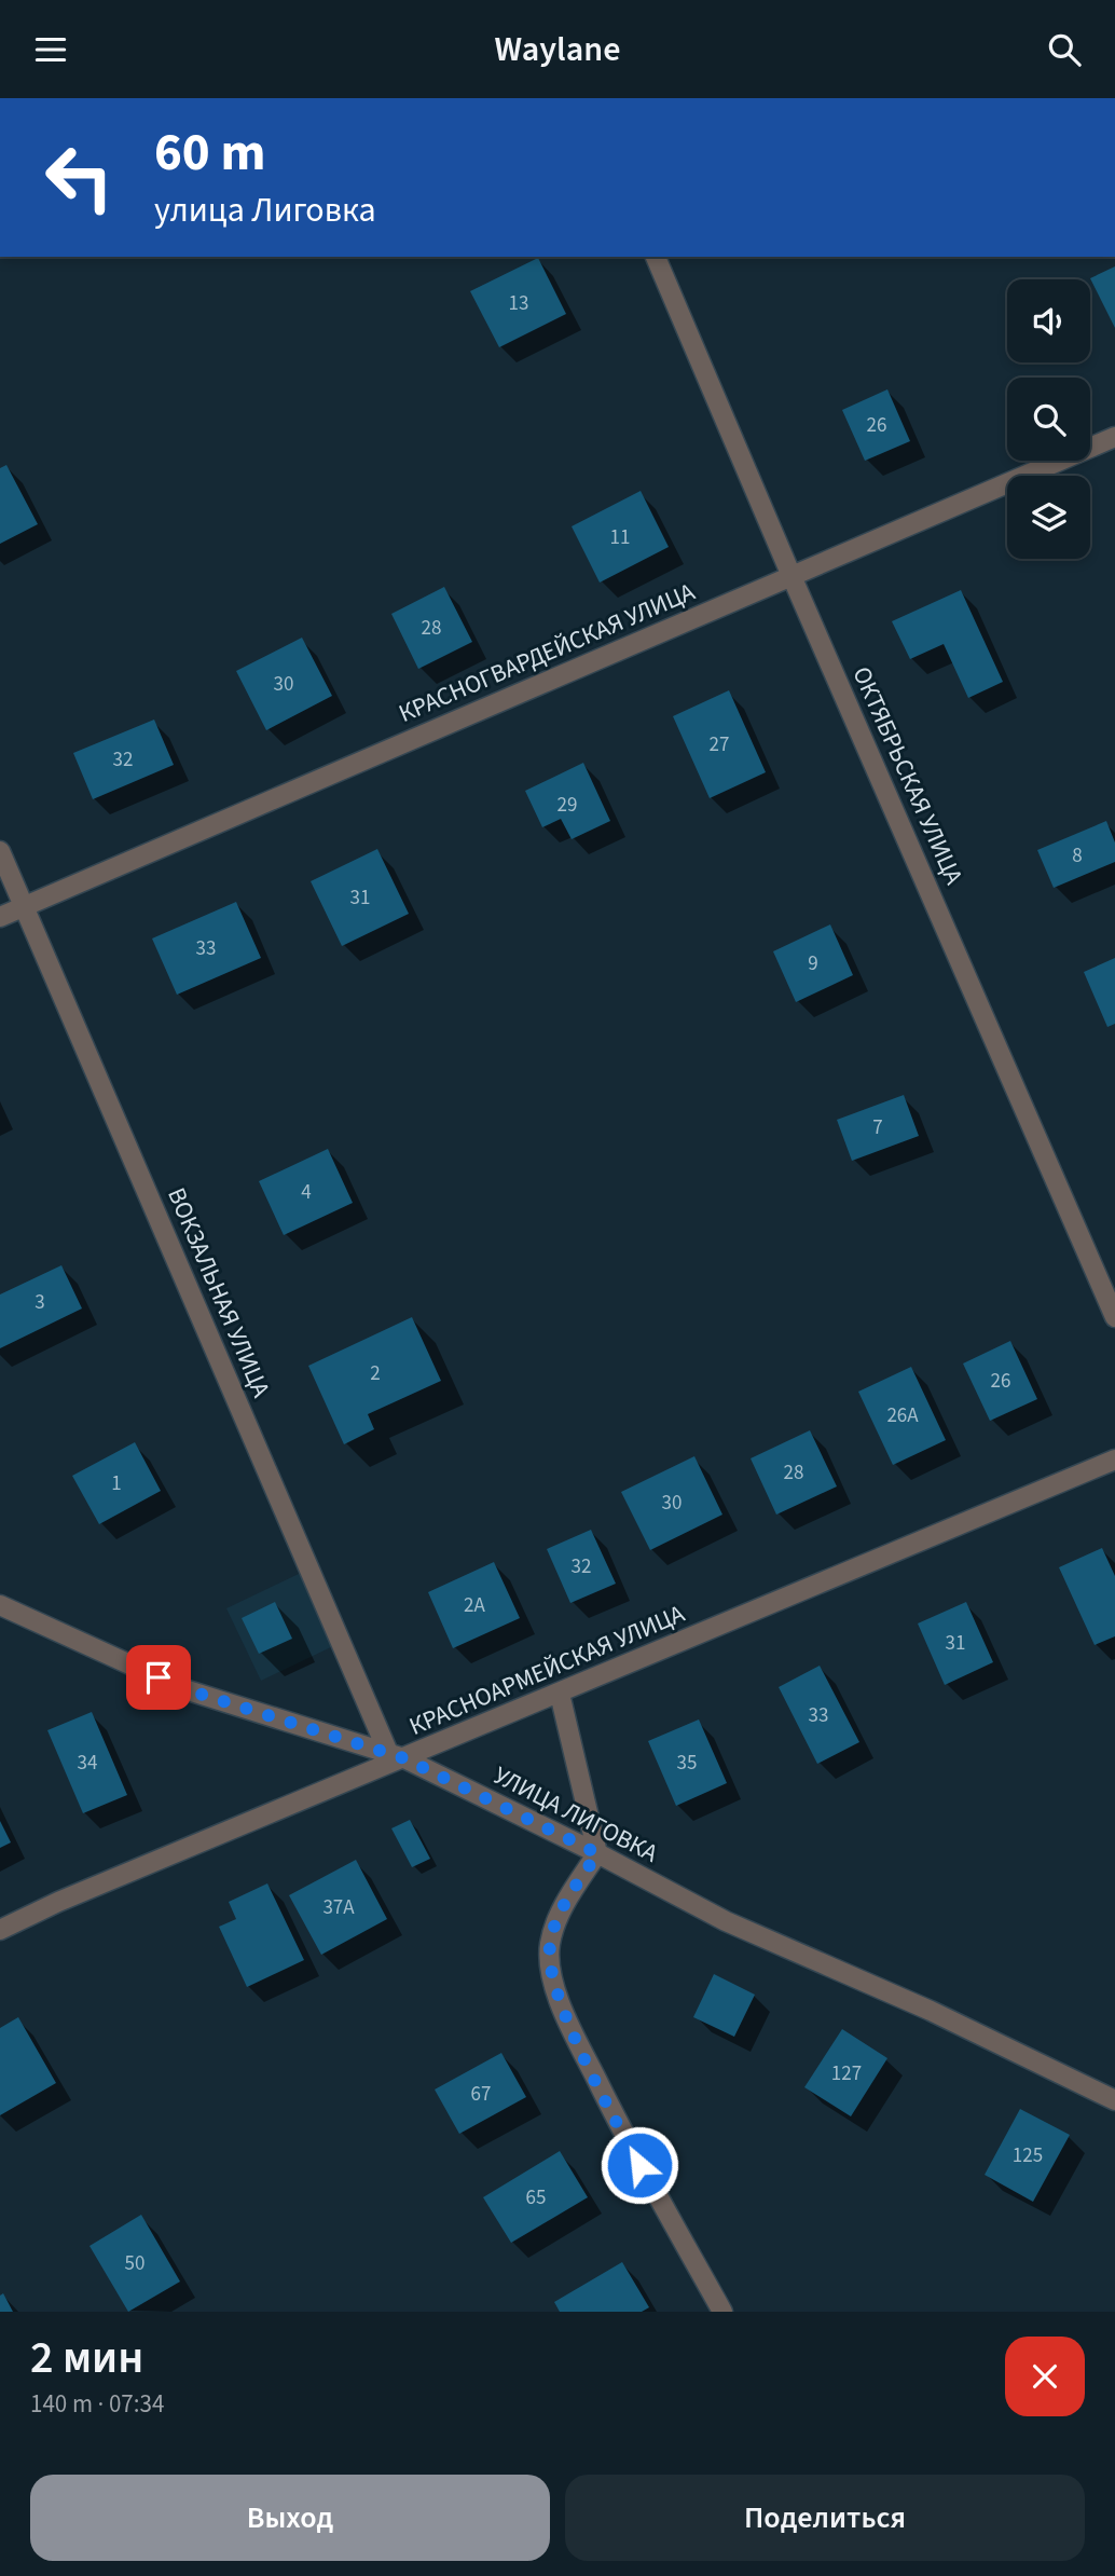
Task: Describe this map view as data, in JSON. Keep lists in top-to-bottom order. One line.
{"streets":{"street":["КРАСНОГВАРДЕЙСКАЯ УЛИЦА","ОКТЯБРЬСКАЯ УЛИЦА","ВОКЗАЛЬНАЯ УЛИЦА","КРАСНОАРМЕЙСКАЯ УЛИЦА","УЛИЦА ЛИГОВКА"]},"crossings":[["КРАСНОГВАРДЕЙСКАЯ УЛИЦА","ОКТЯБРЬСКАЯ УЛИЦА"],["КРАСНОГВАРДЕЙСКАЯ УЛИЦА","ВОКЗАЛЬНАЯ УЛИЦА"],["ВОКЗАЛЬНАЯ УЛИЦА","КРАСНОАРМЕЙСКАЯ УЛИЦА"],["ВОКЗАЛЬНАЯ УЛИЦА","УЛИЦА ЛИГОВКА"],["КРАСНОАРМЕЙСКАЯ УЛИЦА","УЛИЦА ЛИГОВКА"]],"house_numbers":["13","26","11","28","30","27","32","29","8","31","33","9","7","4","3","2","26","26А","28","1","30","32","2А","31","33","34","35","37А","127","67","125","65","50"],"page":{"header":"Waylane","turn":["60 m","улица Лиговка"],"heading":["2 мин","140 m · 07:34"],"buttons":["Выход","Поделиться"]}}
